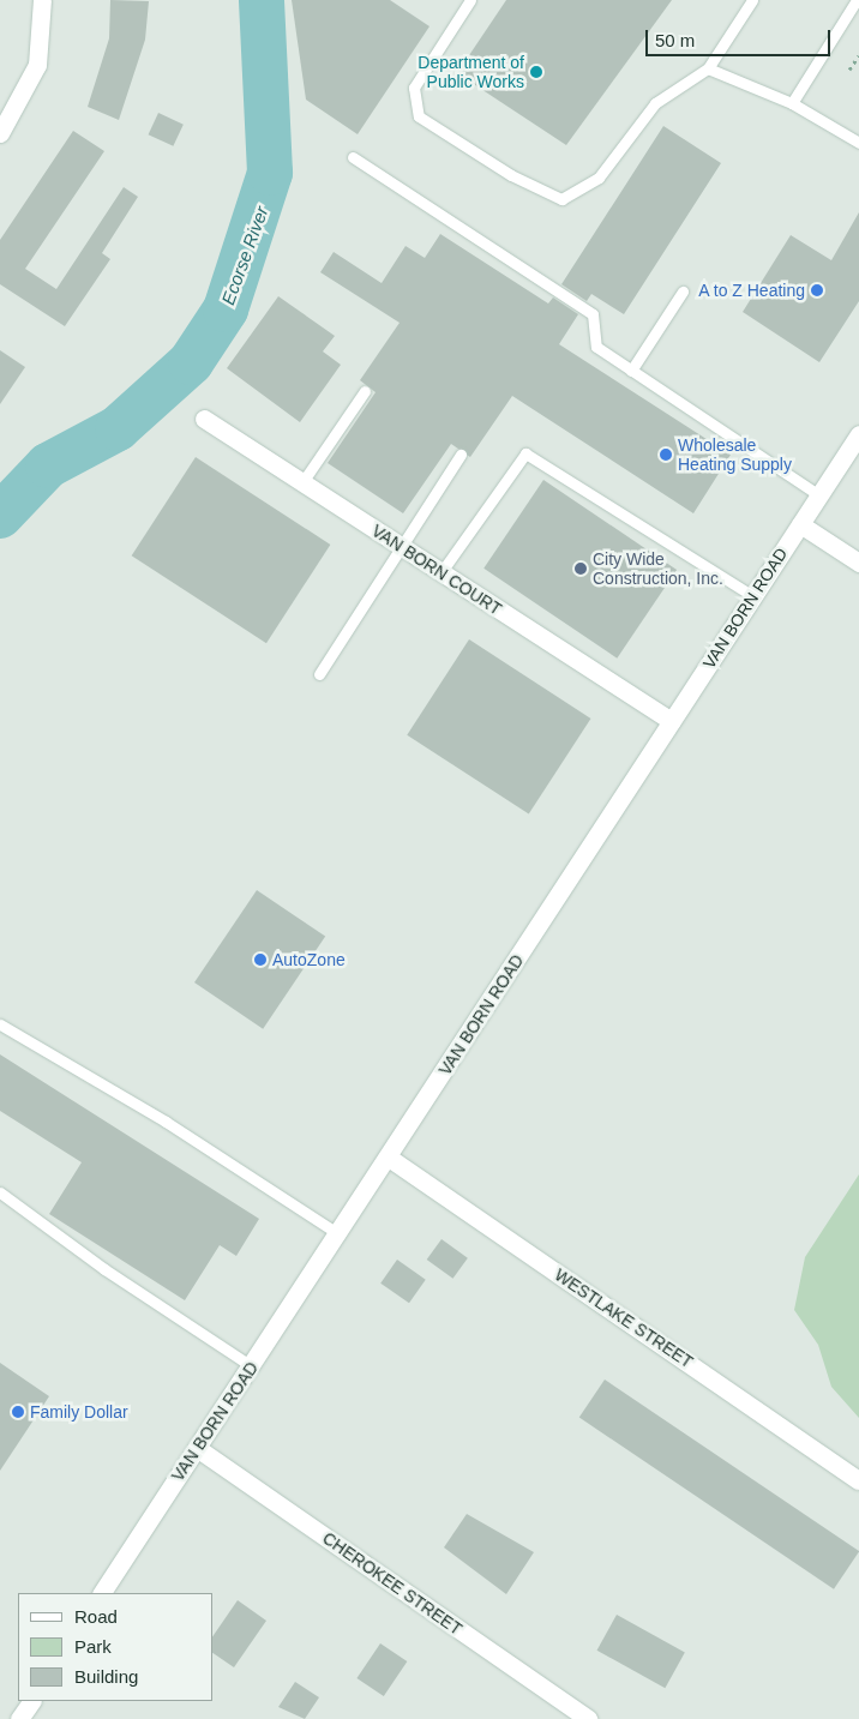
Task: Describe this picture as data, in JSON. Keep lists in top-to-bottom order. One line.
{"streets":{"street":["VAN BORN COURT","VAN BORN ROAD","WESTLAKE STREET","CHEROKEE STREET"]},"crossings":[["VAN BORN COURT","VAN BORN ROAD"],["VAN BORN ROAD","WESTLAKE STREET"],["VAN BORN ROAD","CHEROKEE STREET"]],"water":["Ecorse River"],"places":["Department of Public Works","A to Z Heating","Wholesale Heating Supply","City Wide Construction, Inc.","AutoZone","Family Dollar"],"legend":["Road","Park","Building"],"scale_bar":"50 m"}
